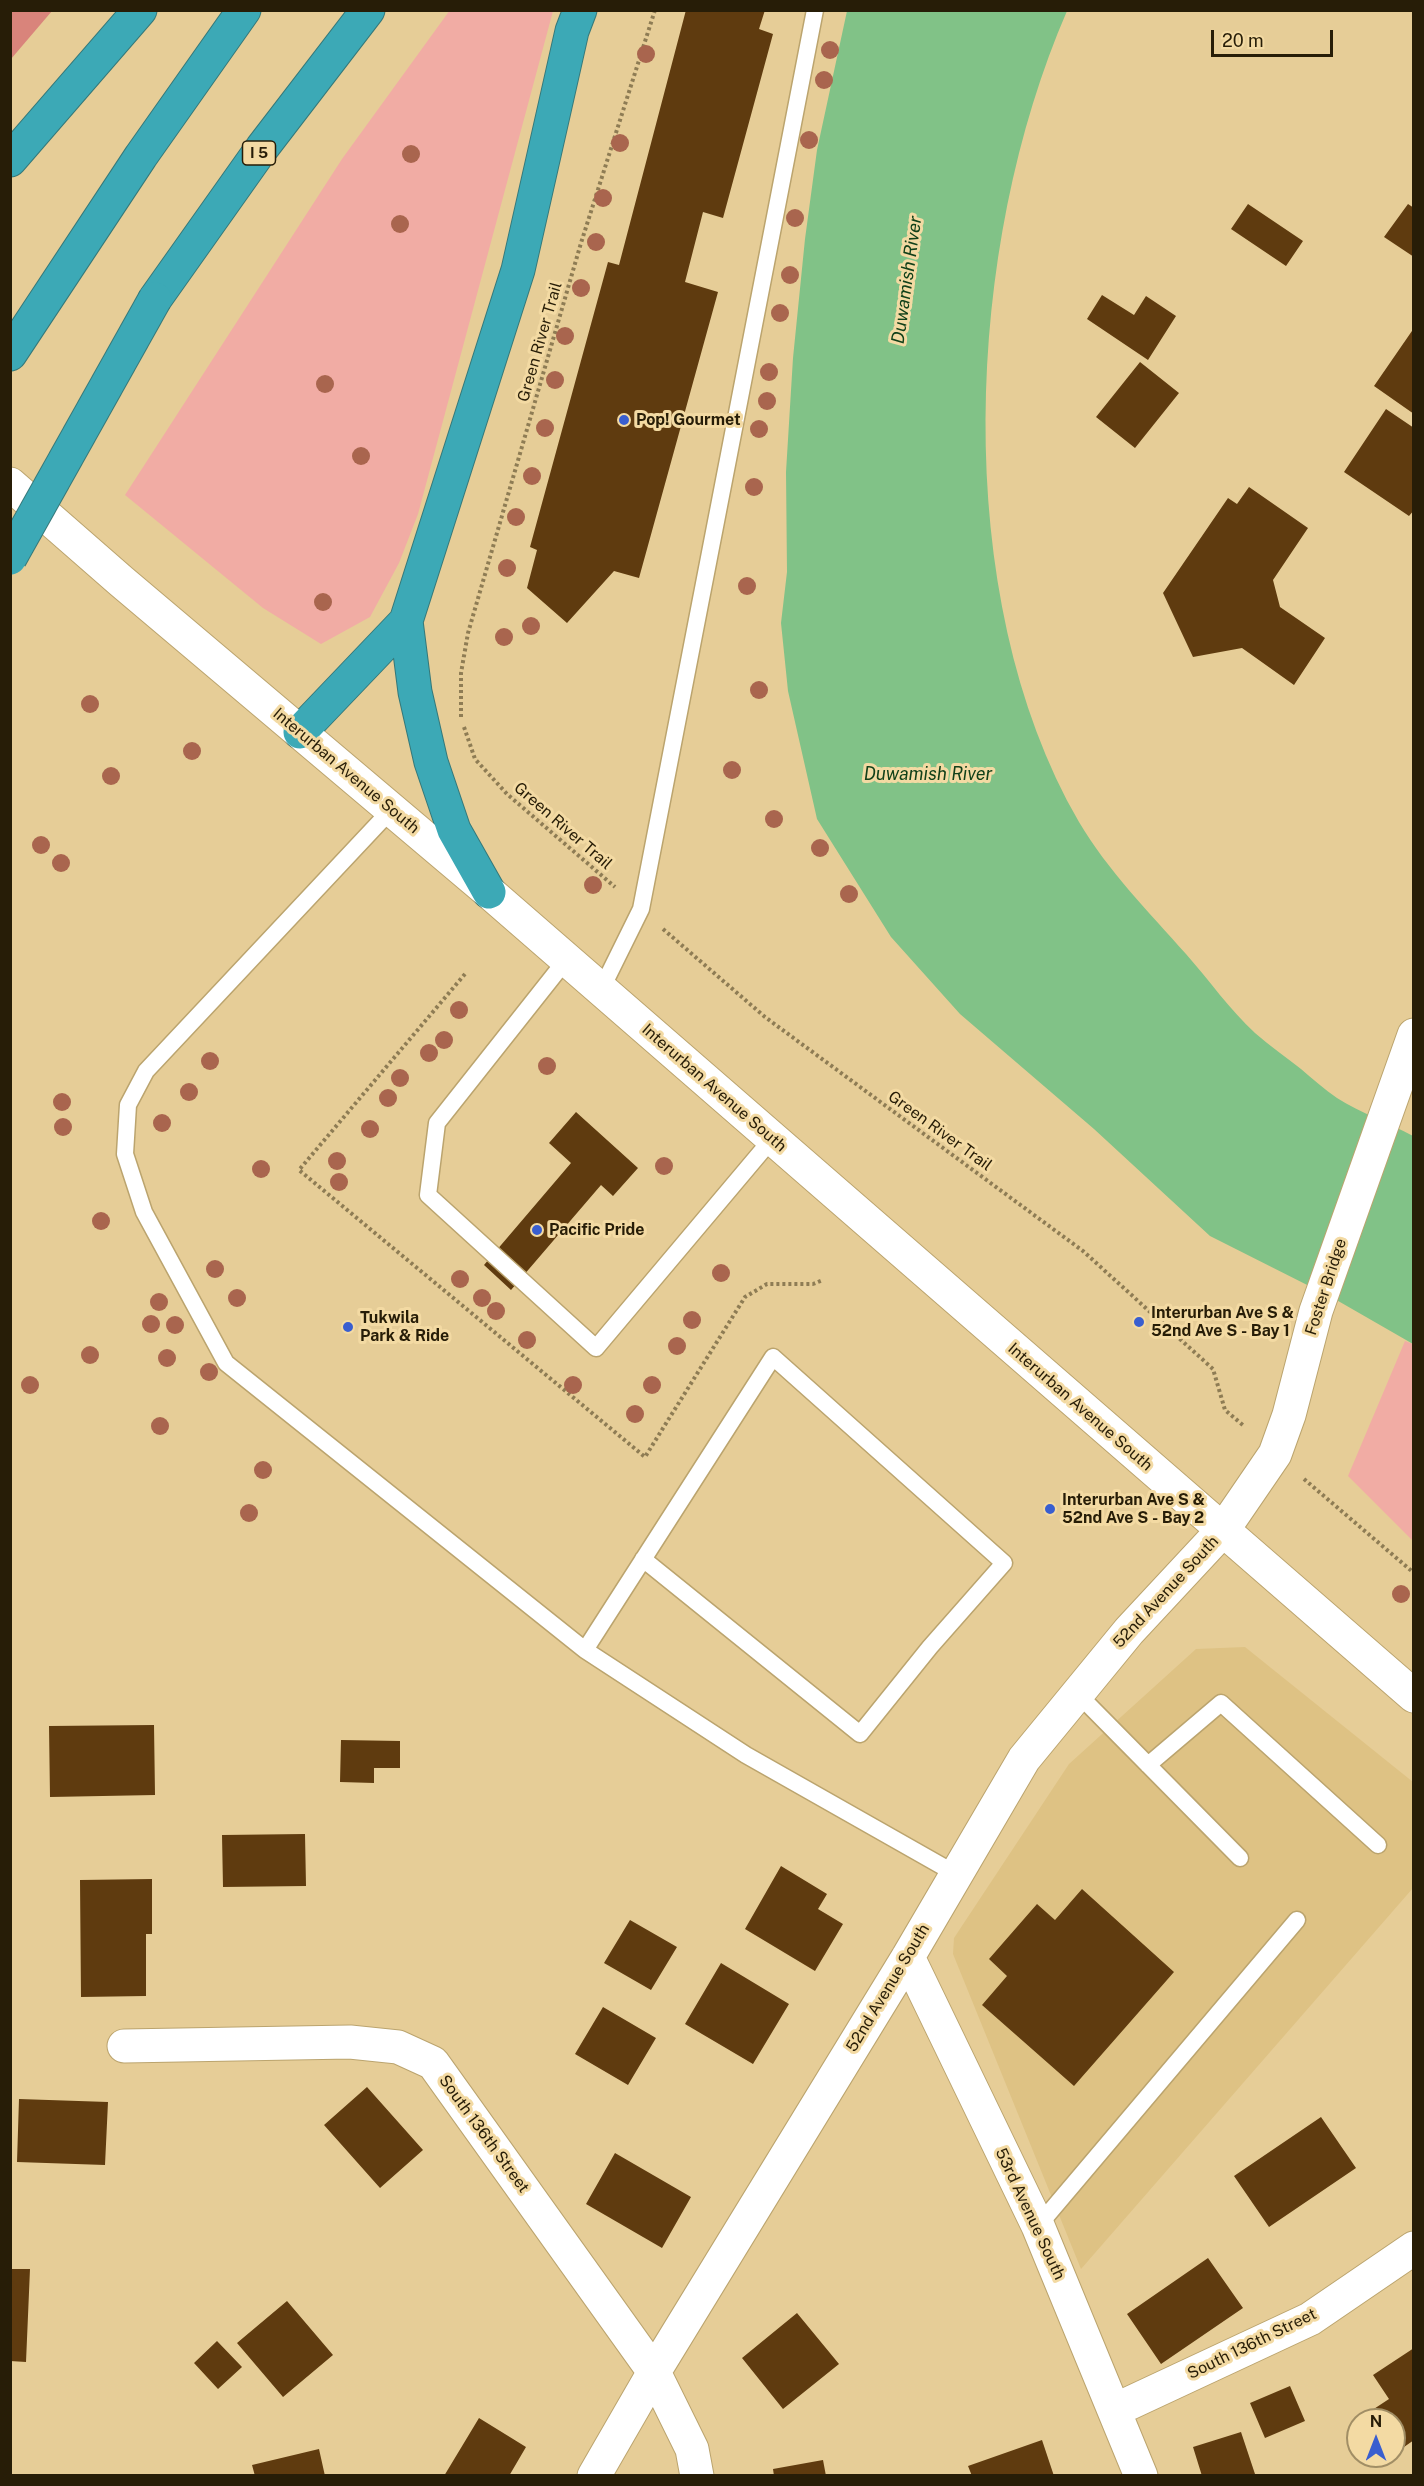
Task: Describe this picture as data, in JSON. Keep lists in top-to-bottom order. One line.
{"streets":{"highway":["I 5"],"street":["Interurban Avenue South","Foster Bridge","52nd Avenue South","South 136th Street","53rd Avenue South"],"path":["Green River Trail"]},"crossings":[["Interurban Avenue South","Foster Bridge"],["Interurban Avenue South","52nd Avenue South"],["Foster Bridge","52nd Avenue South"],["52nd Avenue South","South 136th Street"],["52nd Avenue South","53rd Avenue South"],["South 136th Street","53rd Avenue South"]],"water":["Duwamish River"],"places":["Pop! Gourmet","Pacific Pride","Interurban Ave S & 52nd Ave S - Bay 1","Tukwila Park & Ride","Interurban Ave S & 52nd Ave S - Bay 2"],"scale_bar":"20 m","north":"top"}
